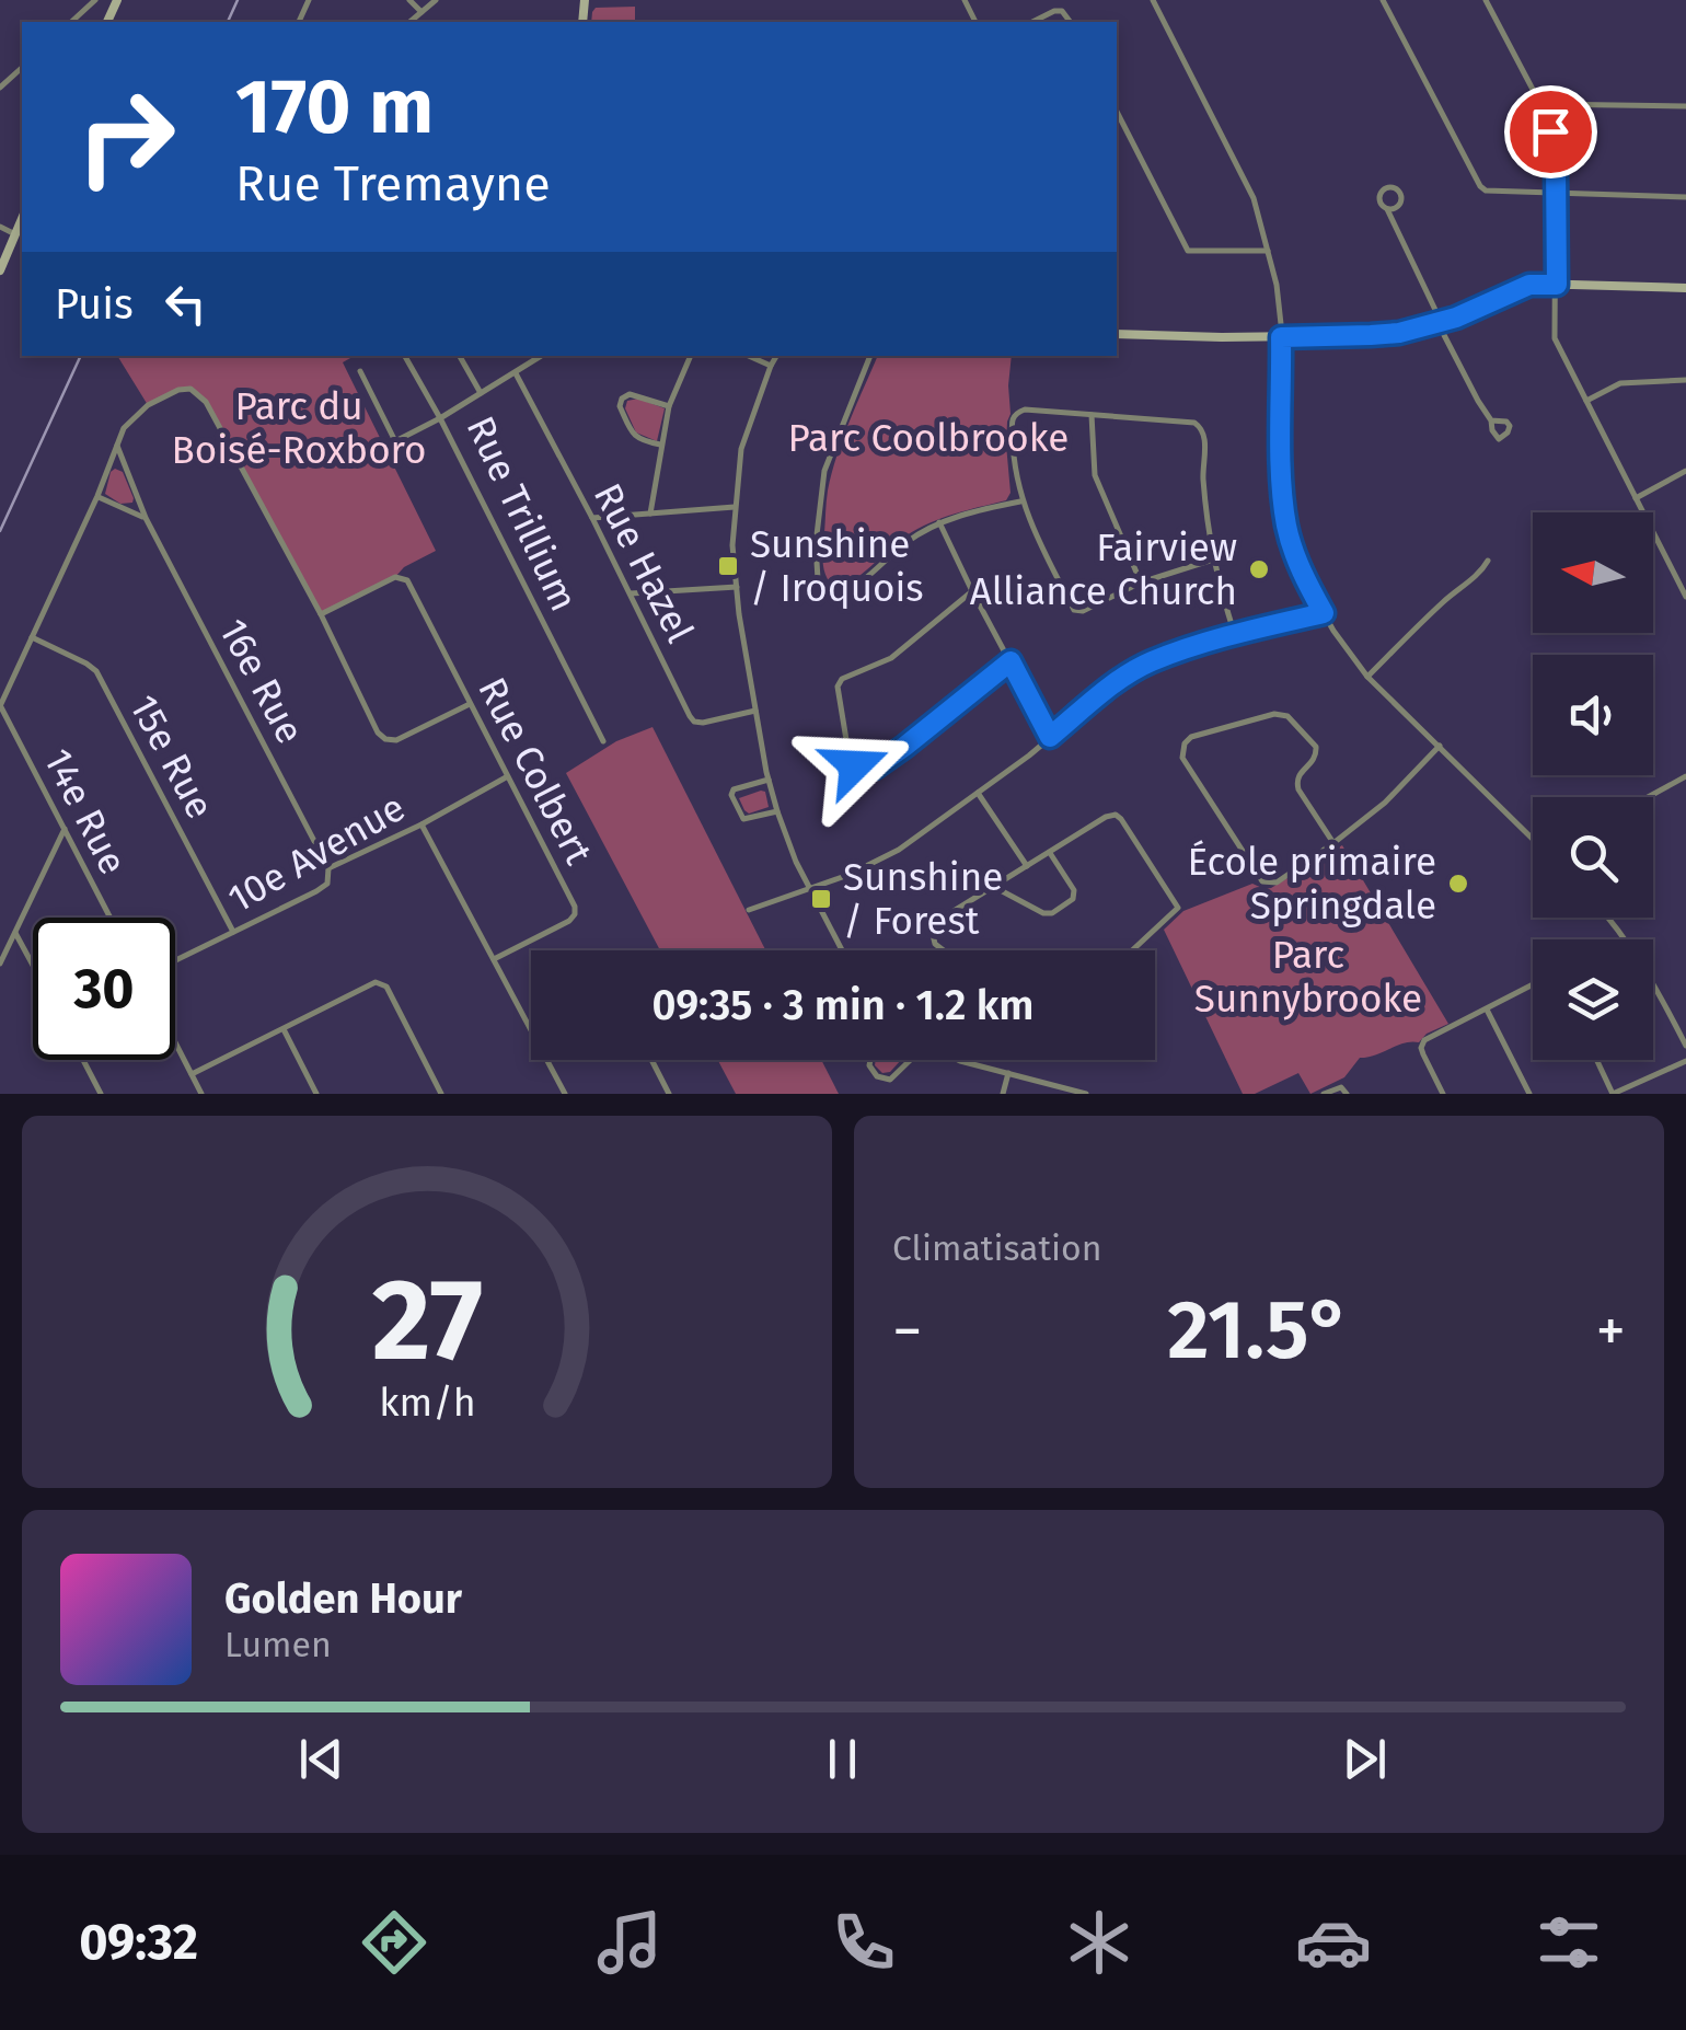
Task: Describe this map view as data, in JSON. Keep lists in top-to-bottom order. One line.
{"streets":{"street":["Rue Trillium","Rue Hazel","16e Rue","15e Rue","Rue Colbert","14e Rue","10e Avenue"]},"crossings":[["Rue Trillium","Rue Hazel"],["16e Rue","10e Avenue"],["15e Rue","10e Avenue"],["Rue Colbert","10e Avenue"]],"parks":["Parc du Boisé-Roxboro","Parc Coolbrooke","Parc Sunnybrooke"],"places":{"transit":["Sunshine / Iroquois","Sunshine / Forest"],"other":["Fairview Alliance Church","École primaire Springdale"]},"north":"left","page":{"turn":["170 m","Rue Tremayne"],"then":"Puis","limit":"30","trip":"09:35 · 3 min · 1.2 km","tile":"Climatisation","heat":["−","21.5°","+"],"song":["Golden Hour","Lumen"],"tabs":"09:32","gauge":["27","km/h"]}}
